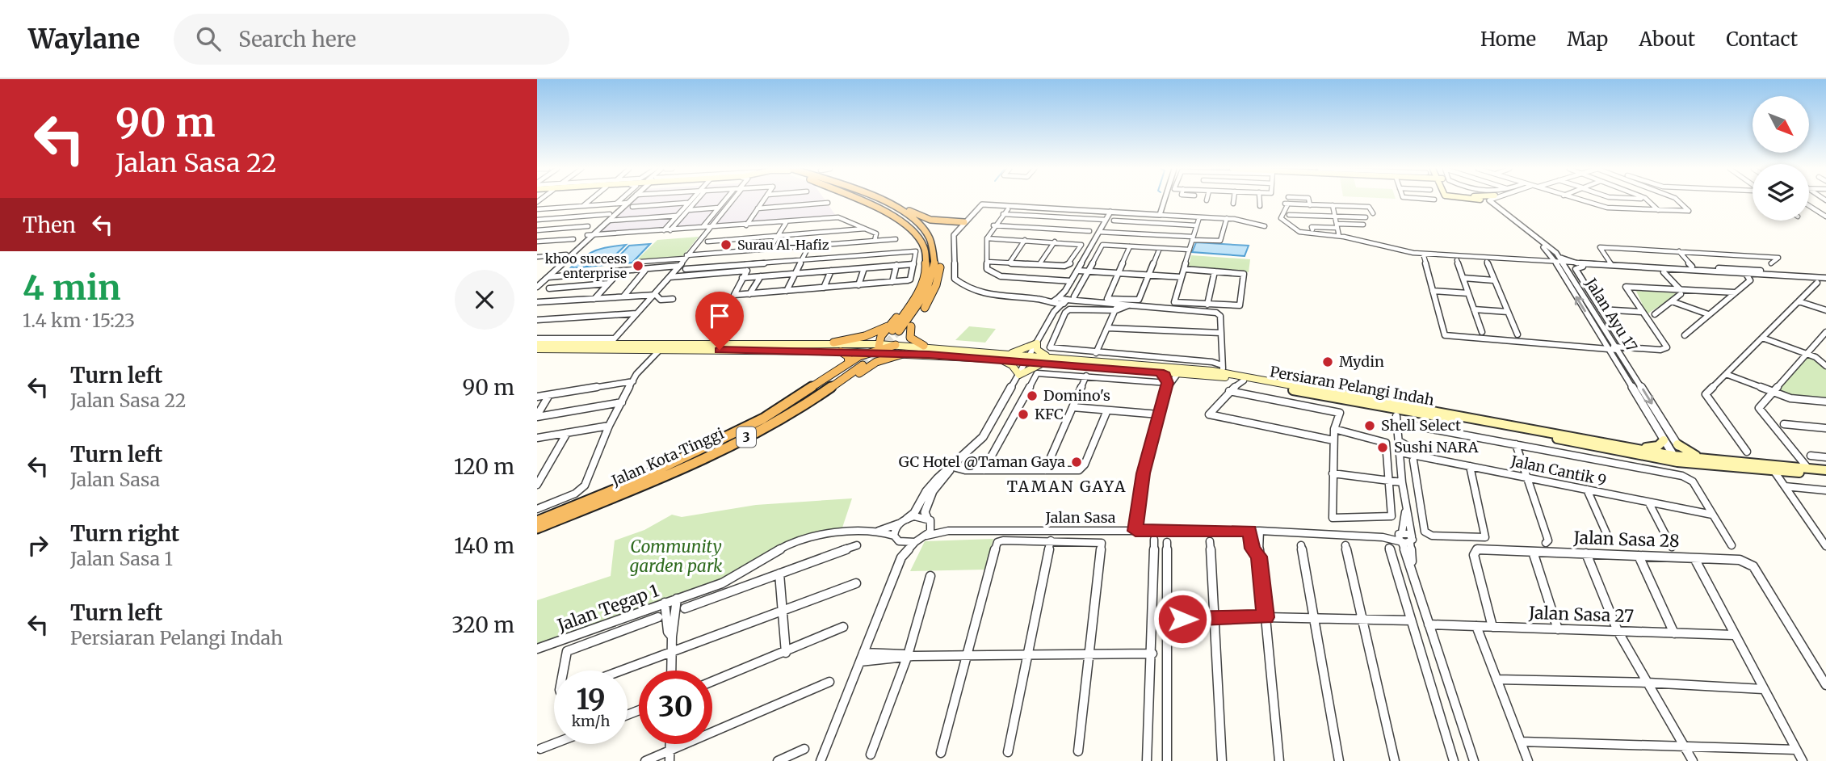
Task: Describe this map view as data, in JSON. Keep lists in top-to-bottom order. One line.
{"streets":{"highway":["3","Jalan Kota Tinggi"],"main road":["Persiaran Pelangi Indah"],"street":["Jalan Ayu 17","Jalan Cantik 9","Jalan Sasa","Jalan Sasa 28","Jalan Tegap 1","Jalan Sasa 27"]},"crossings":[["Jalan Ayu 17","Persiaran Pelangi Indah"],["Jalan Sasa","Jalan Tegap 1"],["Jalan Sasa 28","Jalan Sasa 27"]],"districts":["TAMAN GAYA"],"parks":["Community garden park"],"places":["Surau Al-Hafiz","khoo success enterprise","Mydin","Domino's","KFC","Shell Select","Sushi NARA","GC Hotel @Taman Gaya"],"north":"bottom right","page":{"header":"Waylane","search":"Search here","nav":["Home","Map","About","Contact"],"turn":["90 m","Jalan Sasa 22"],"then":"Then","heading":["4 min","1.4 km · 15:23"],"list":[{"name":"Turn left","note":"Jalan Sasa 22","value":"90 m"},{"name":"Turn left","note":"Jalan Sasa","value":"120 m"},{"name":"Turn right","note":"Jalan Sasa 1","value":"140 m"},{"name":"Turn left","note":"Persiaran Pelangi Indah","value":"320 m"}],"speed":"19 km/h","limit":"30"}}
